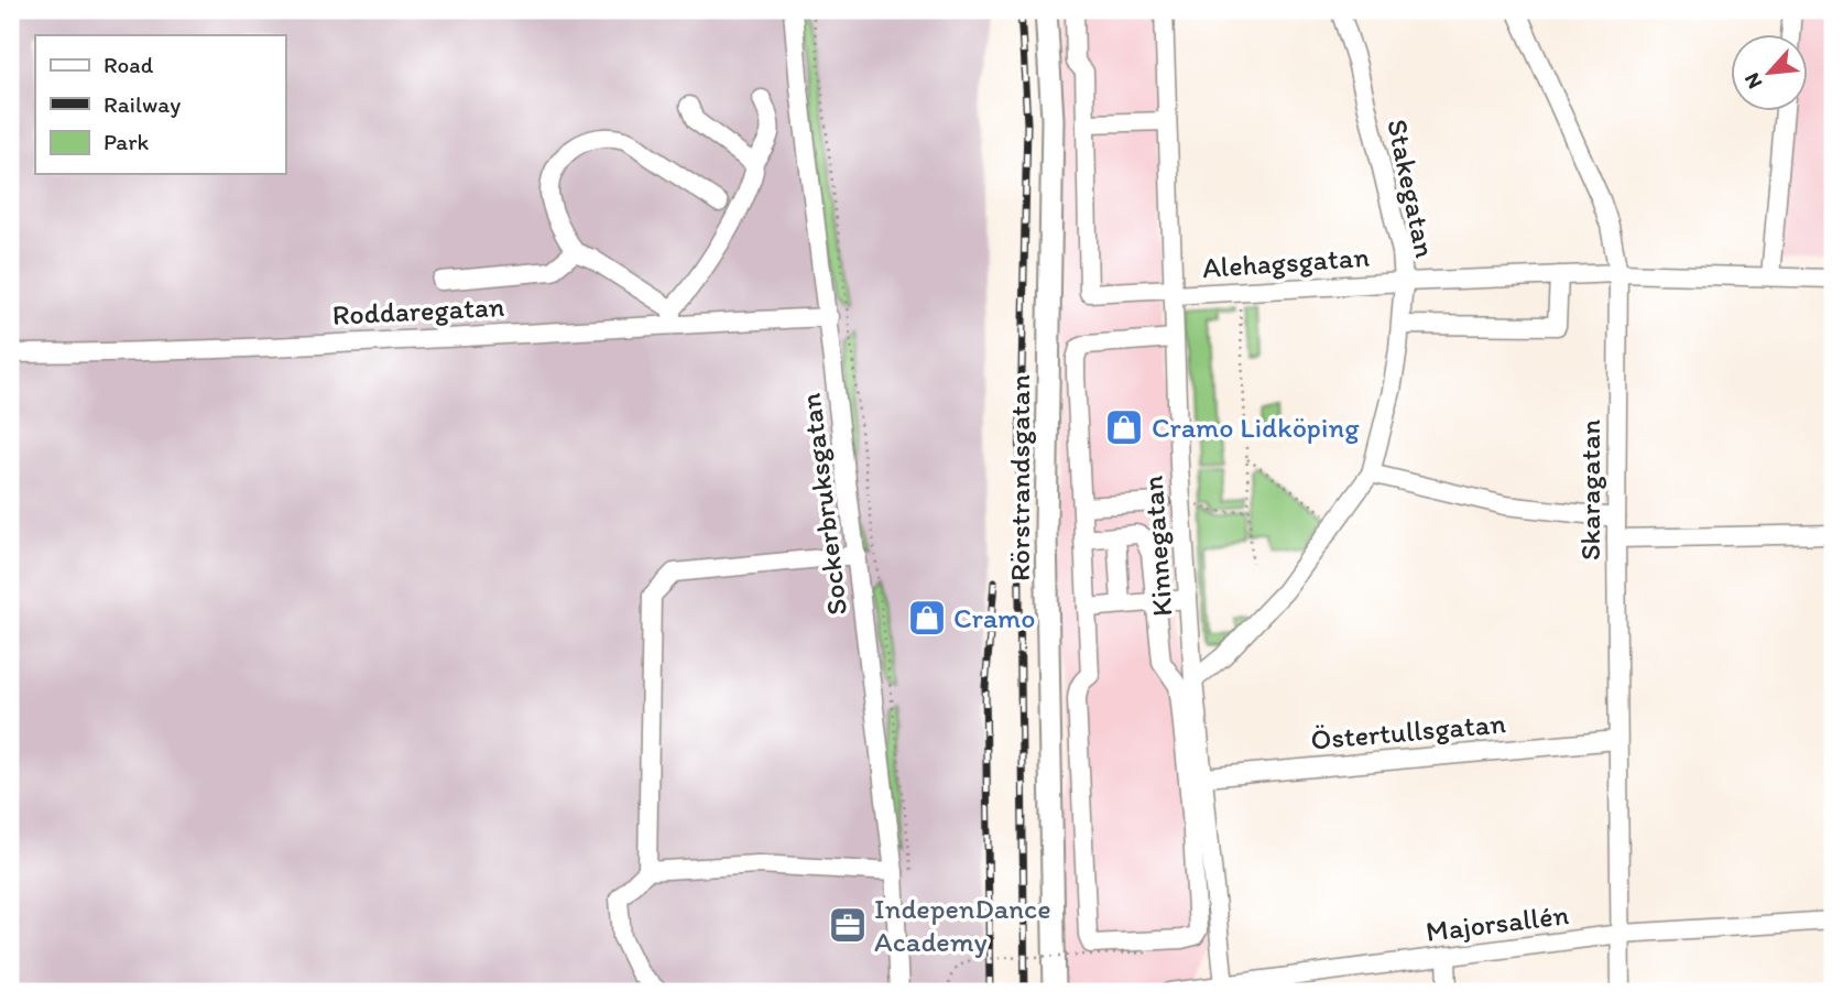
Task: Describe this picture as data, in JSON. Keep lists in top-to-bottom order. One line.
{"streets":{"main road":["Rörstrandsgatan"],"street":["Stakegatan","Alehagsgatan","Roddaregatan","Skaragatan","Sockerbruksgatan","Kinnegatan","Östertullsgatan","Majorsallén"]},"crossings":[["Stakegatan","Alehagsgatan"],["Stakegatan","Kinnegatan"],["Alehagsgatan","Skaragatan"],["Alehagsgatan","Kinnegatan"],["Roddaregatan","Sockerbruksgatan"],["Skaragatan","Östertullsgatan"],["Skaragatan","Majorsallén"],["Kinnegatan","Östertullsgatan"],["Kinnegatan","Majorsallén"]],"places":{"shop":["Cramo Lidköping","Cramo"],"office":["IndepenDance Academy"]},"legend":["Road","Railway","Park"],"north":"bottom left"}
